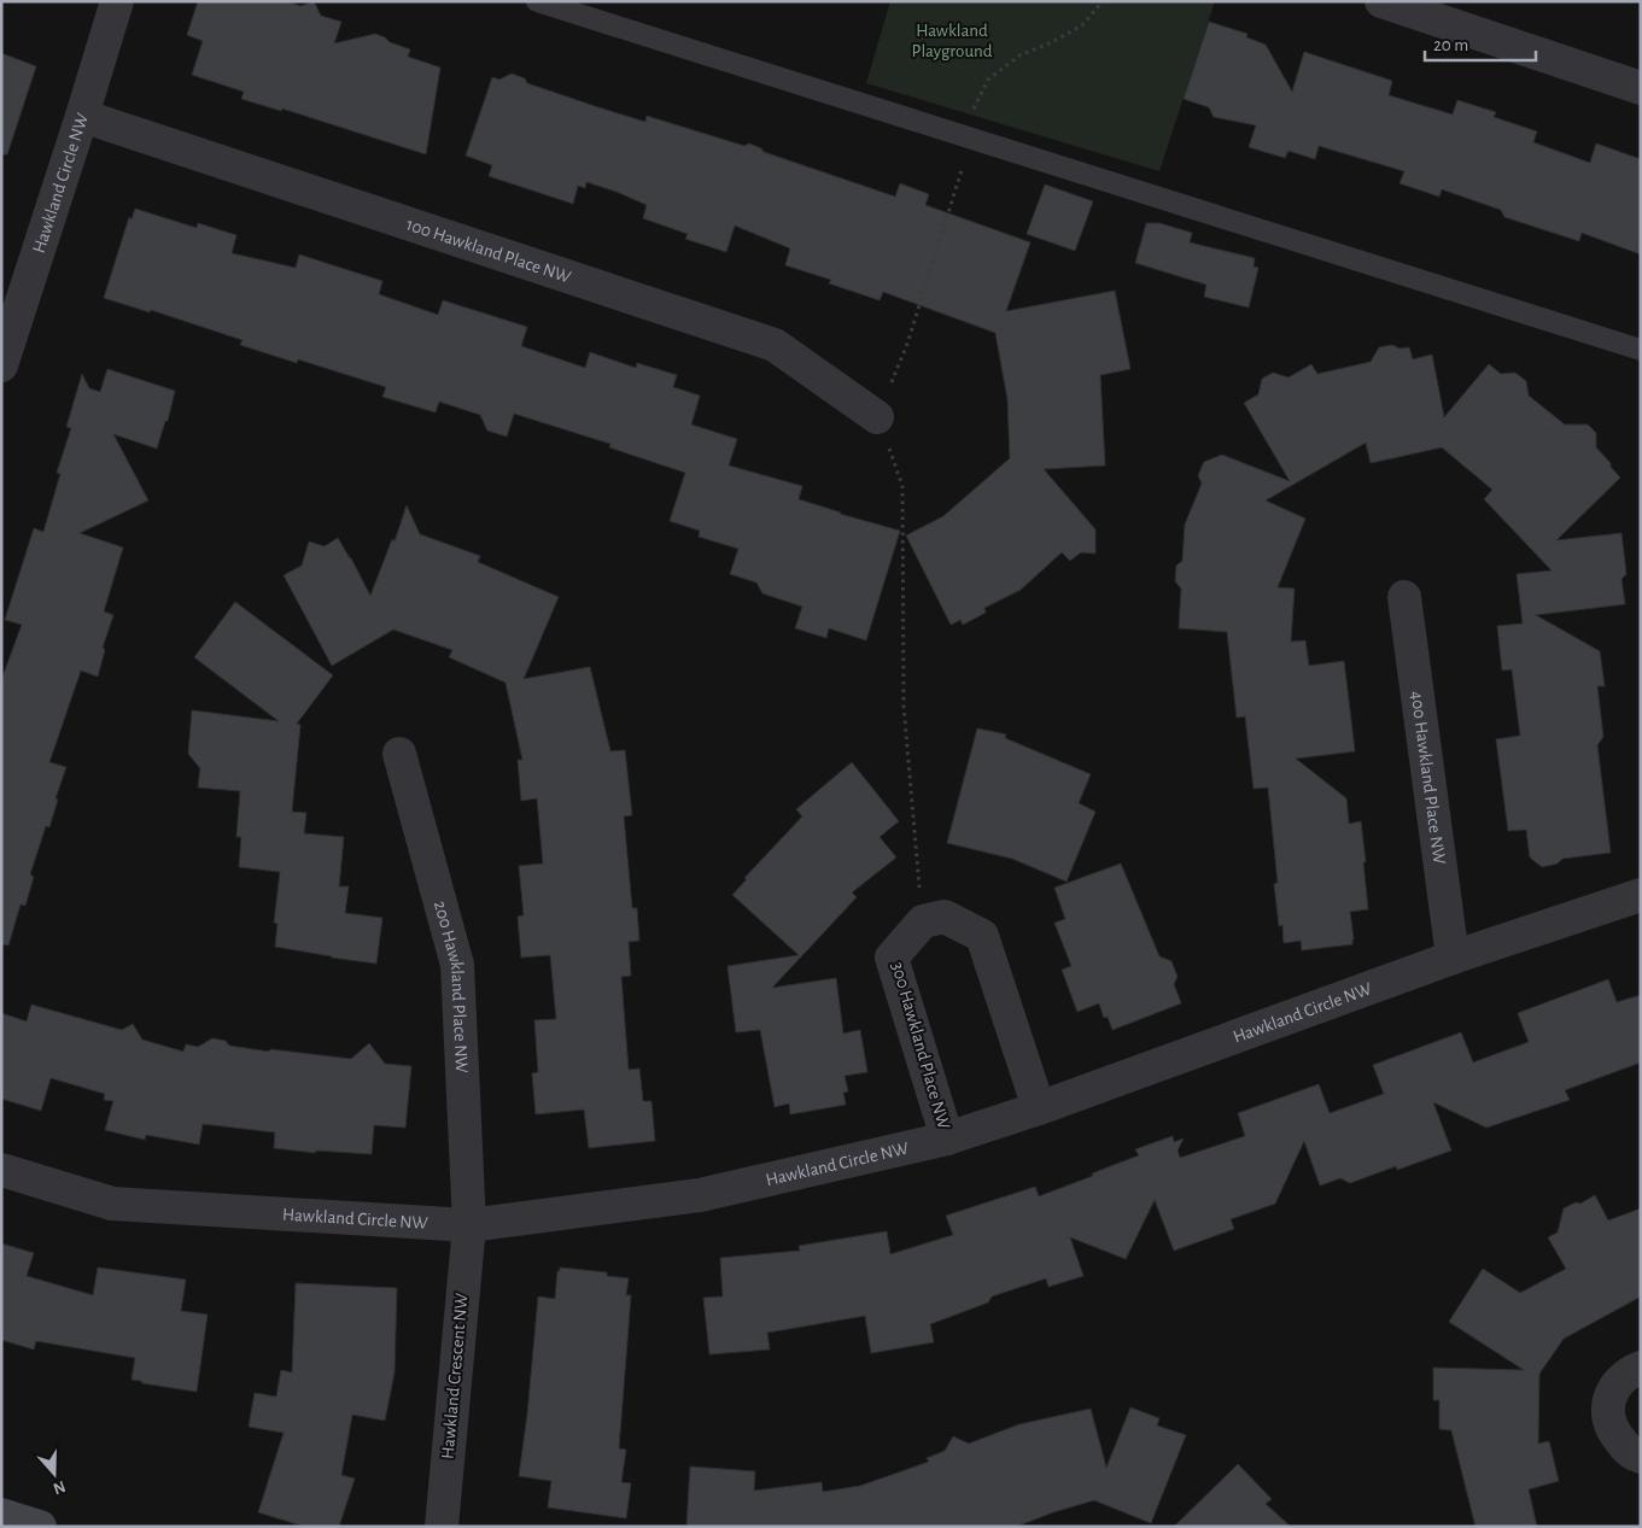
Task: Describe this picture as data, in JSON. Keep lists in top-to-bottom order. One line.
{"streets":{"street":["Hawkland Circle NW","100 Hawkland Place NW","400 Hawkland Place NW","200 Hawkland Place NW","300 Hawkland Place NW","Hawkland Crescent NW"]},"crossings":[["Hawkland Circle NW","100 Hawkland Place NW"],["Hawkland Circle NW","400 Hawkland Place NW"],["Hawkland Circle NW","200 Hawkland Place NW"],["Hawkland Circle NW","300 Hawkland Place NW"],["Hawkland Circle NW","Hawkland Crescent NW"],["200 Hawkland Place NW","Hawkland Crescent NW"]],"parks":["Hawkland Playground"],"scale_bar":"20 m","north":"bottom"}
